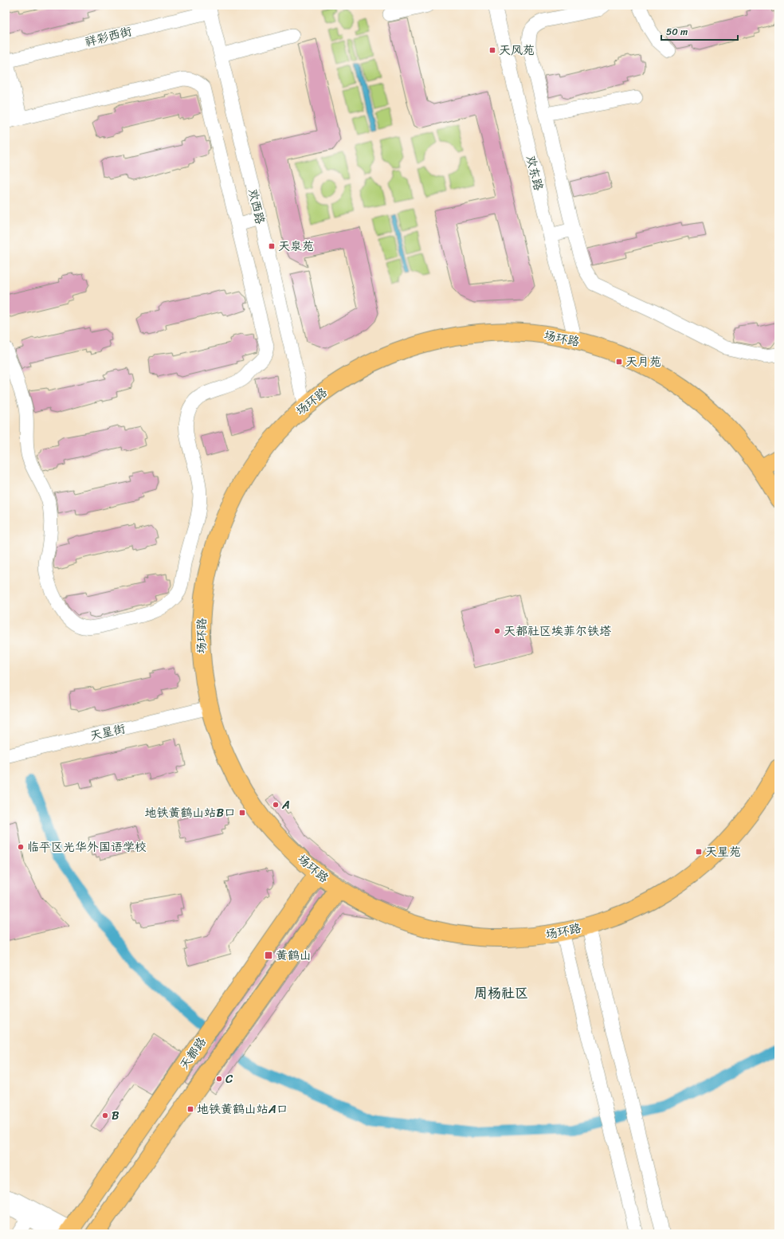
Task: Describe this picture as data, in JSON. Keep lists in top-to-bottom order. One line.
{"streets":{"main road":["场环路","天都路"],"street":["祥彩西街","欢东路","欢西路","天星街"]},"crossings":[["祥彩西街","欢西路"],["欢东路","场环路"],["欢西路","场环路"],["场环路","天星街"],["场环路","天都路"]],"districts":["周杨社区"],"places":{"transit":["天风苑","天泉苑","天月苑","地铁黄鹤山站B口","天星苑","黄鹤山","地铁黄鹤山站A口"],"other":["天都社区埃菲尔铁塔","A","临平区光华外国语学校","C","B"]},"scale_bar":"50 m"}
